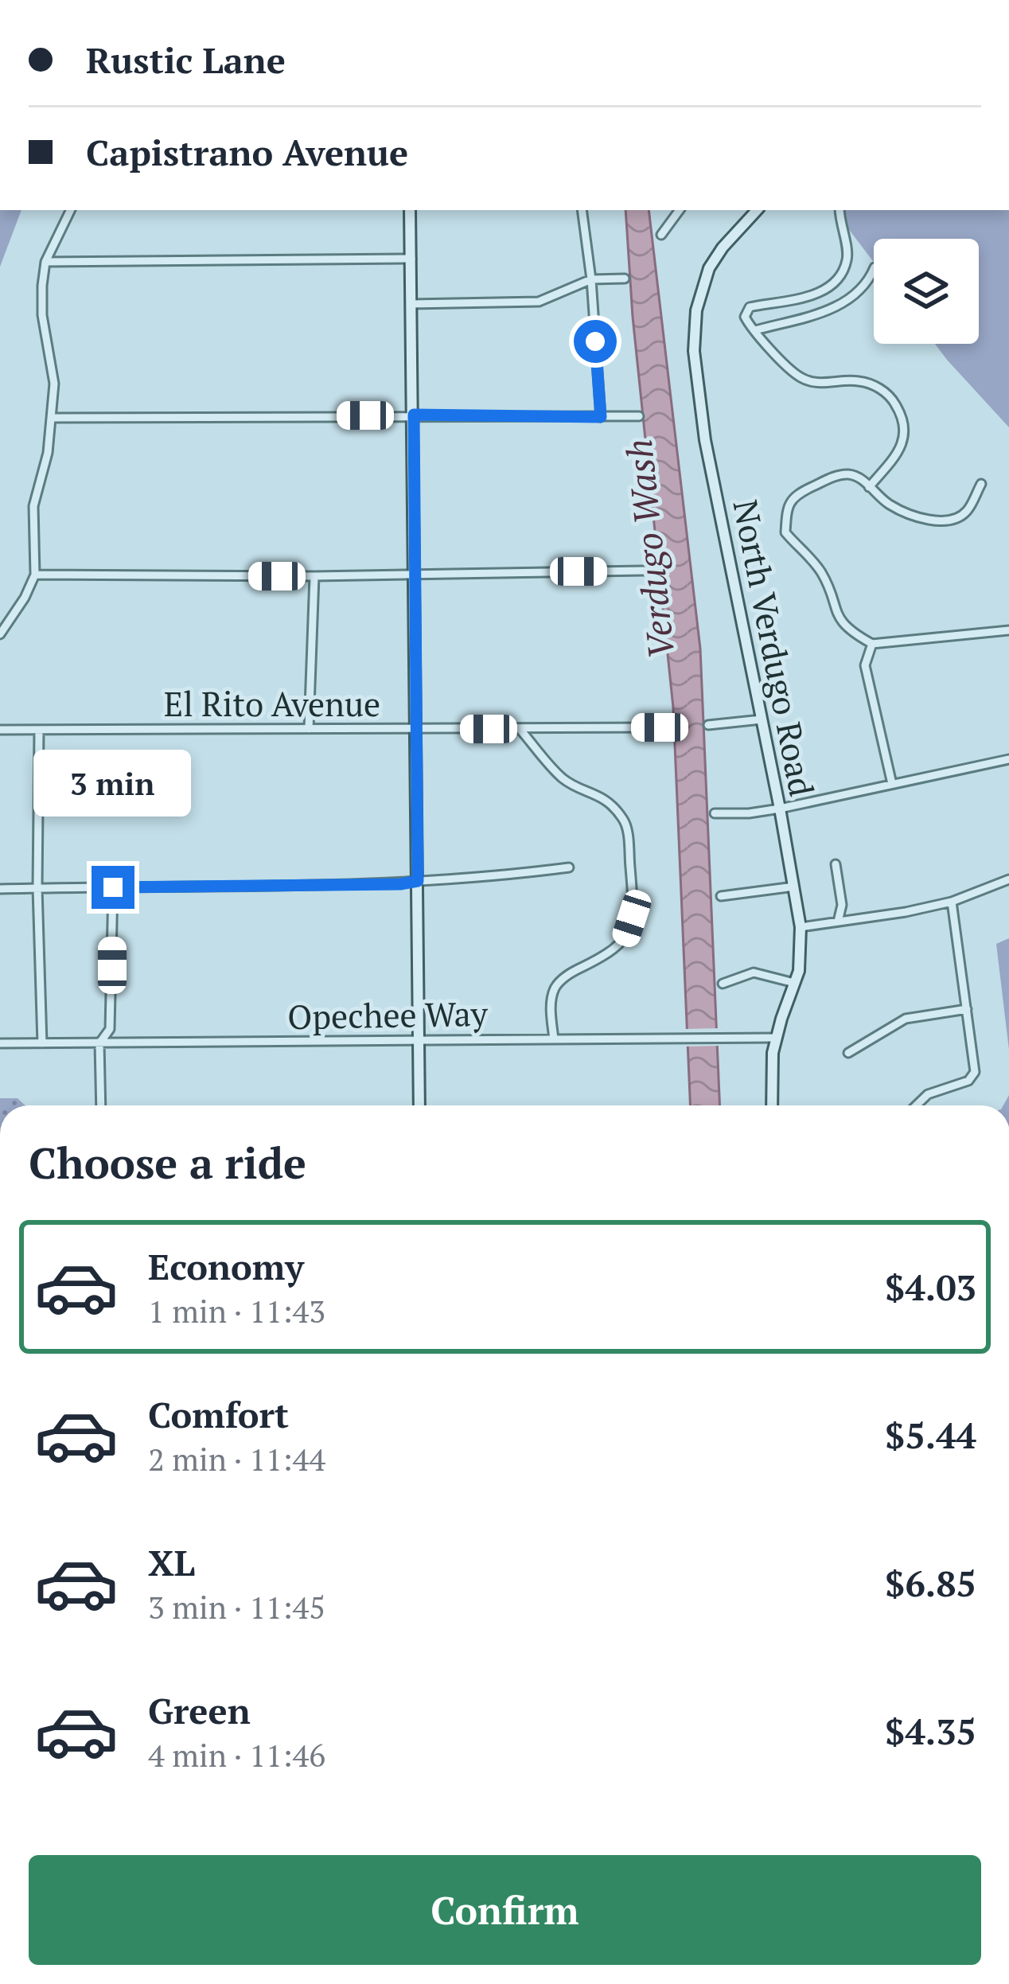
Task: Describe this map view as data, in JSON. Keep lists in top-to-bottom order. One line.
{"streets":{"main road":["North Verdugo Road"],"street":["El Rito Avenue","Opechee Way"]},"crossings":[["North Verdugo Road","Opechee Way"]],"water":["Verdugo Wash"],"page":{"banner":["Rustic Lane","Capistrano Avenue"],"bubble":"3 min","heading":"Choose a ride","list":[{"name":"Economy","note":"1 min · 11:43","value":"$4.03"},{"name":"Comfort","note":"2 min · 11:44","value":"$5.44"},{"name":"XL","note":"3 min · 11:45","value":"$6.85"},{"name":"Green","note":"4 min · 11:46","value":"$4.35"}],"buttons":"Confirm"}}
